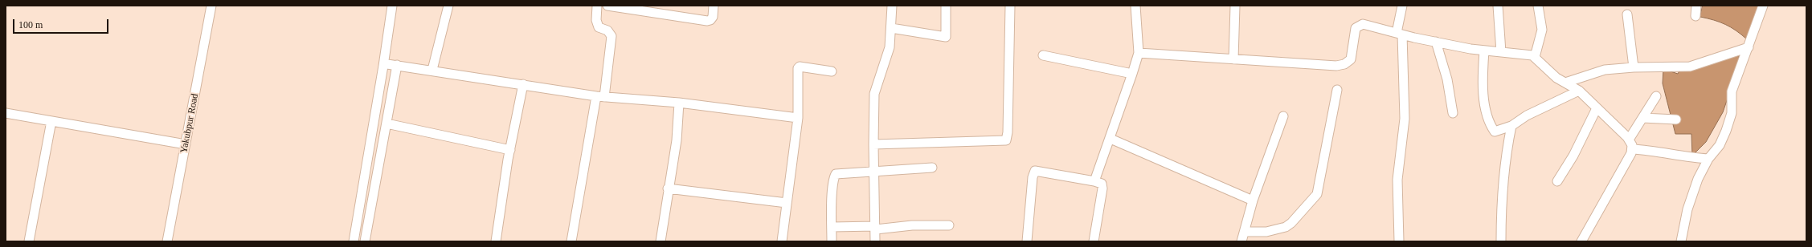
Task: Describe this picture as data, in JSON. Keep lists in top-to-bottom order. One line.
{"streets":{"street":["Yakubpur Road"]},"scale_bar":"100 m"}
